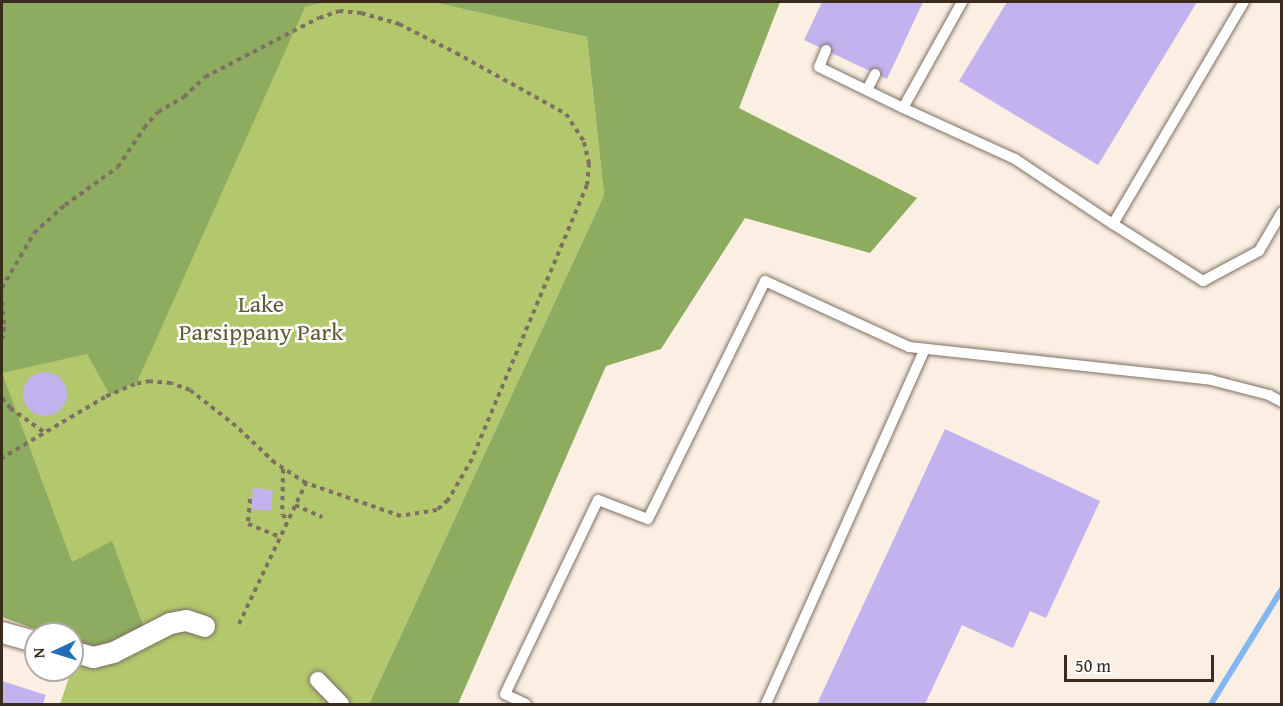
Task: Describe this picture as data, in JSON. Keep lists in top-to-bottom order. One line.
{"parks":["Lake Parsippany Park"],"scale_bar":"50 m","north":"left"}
